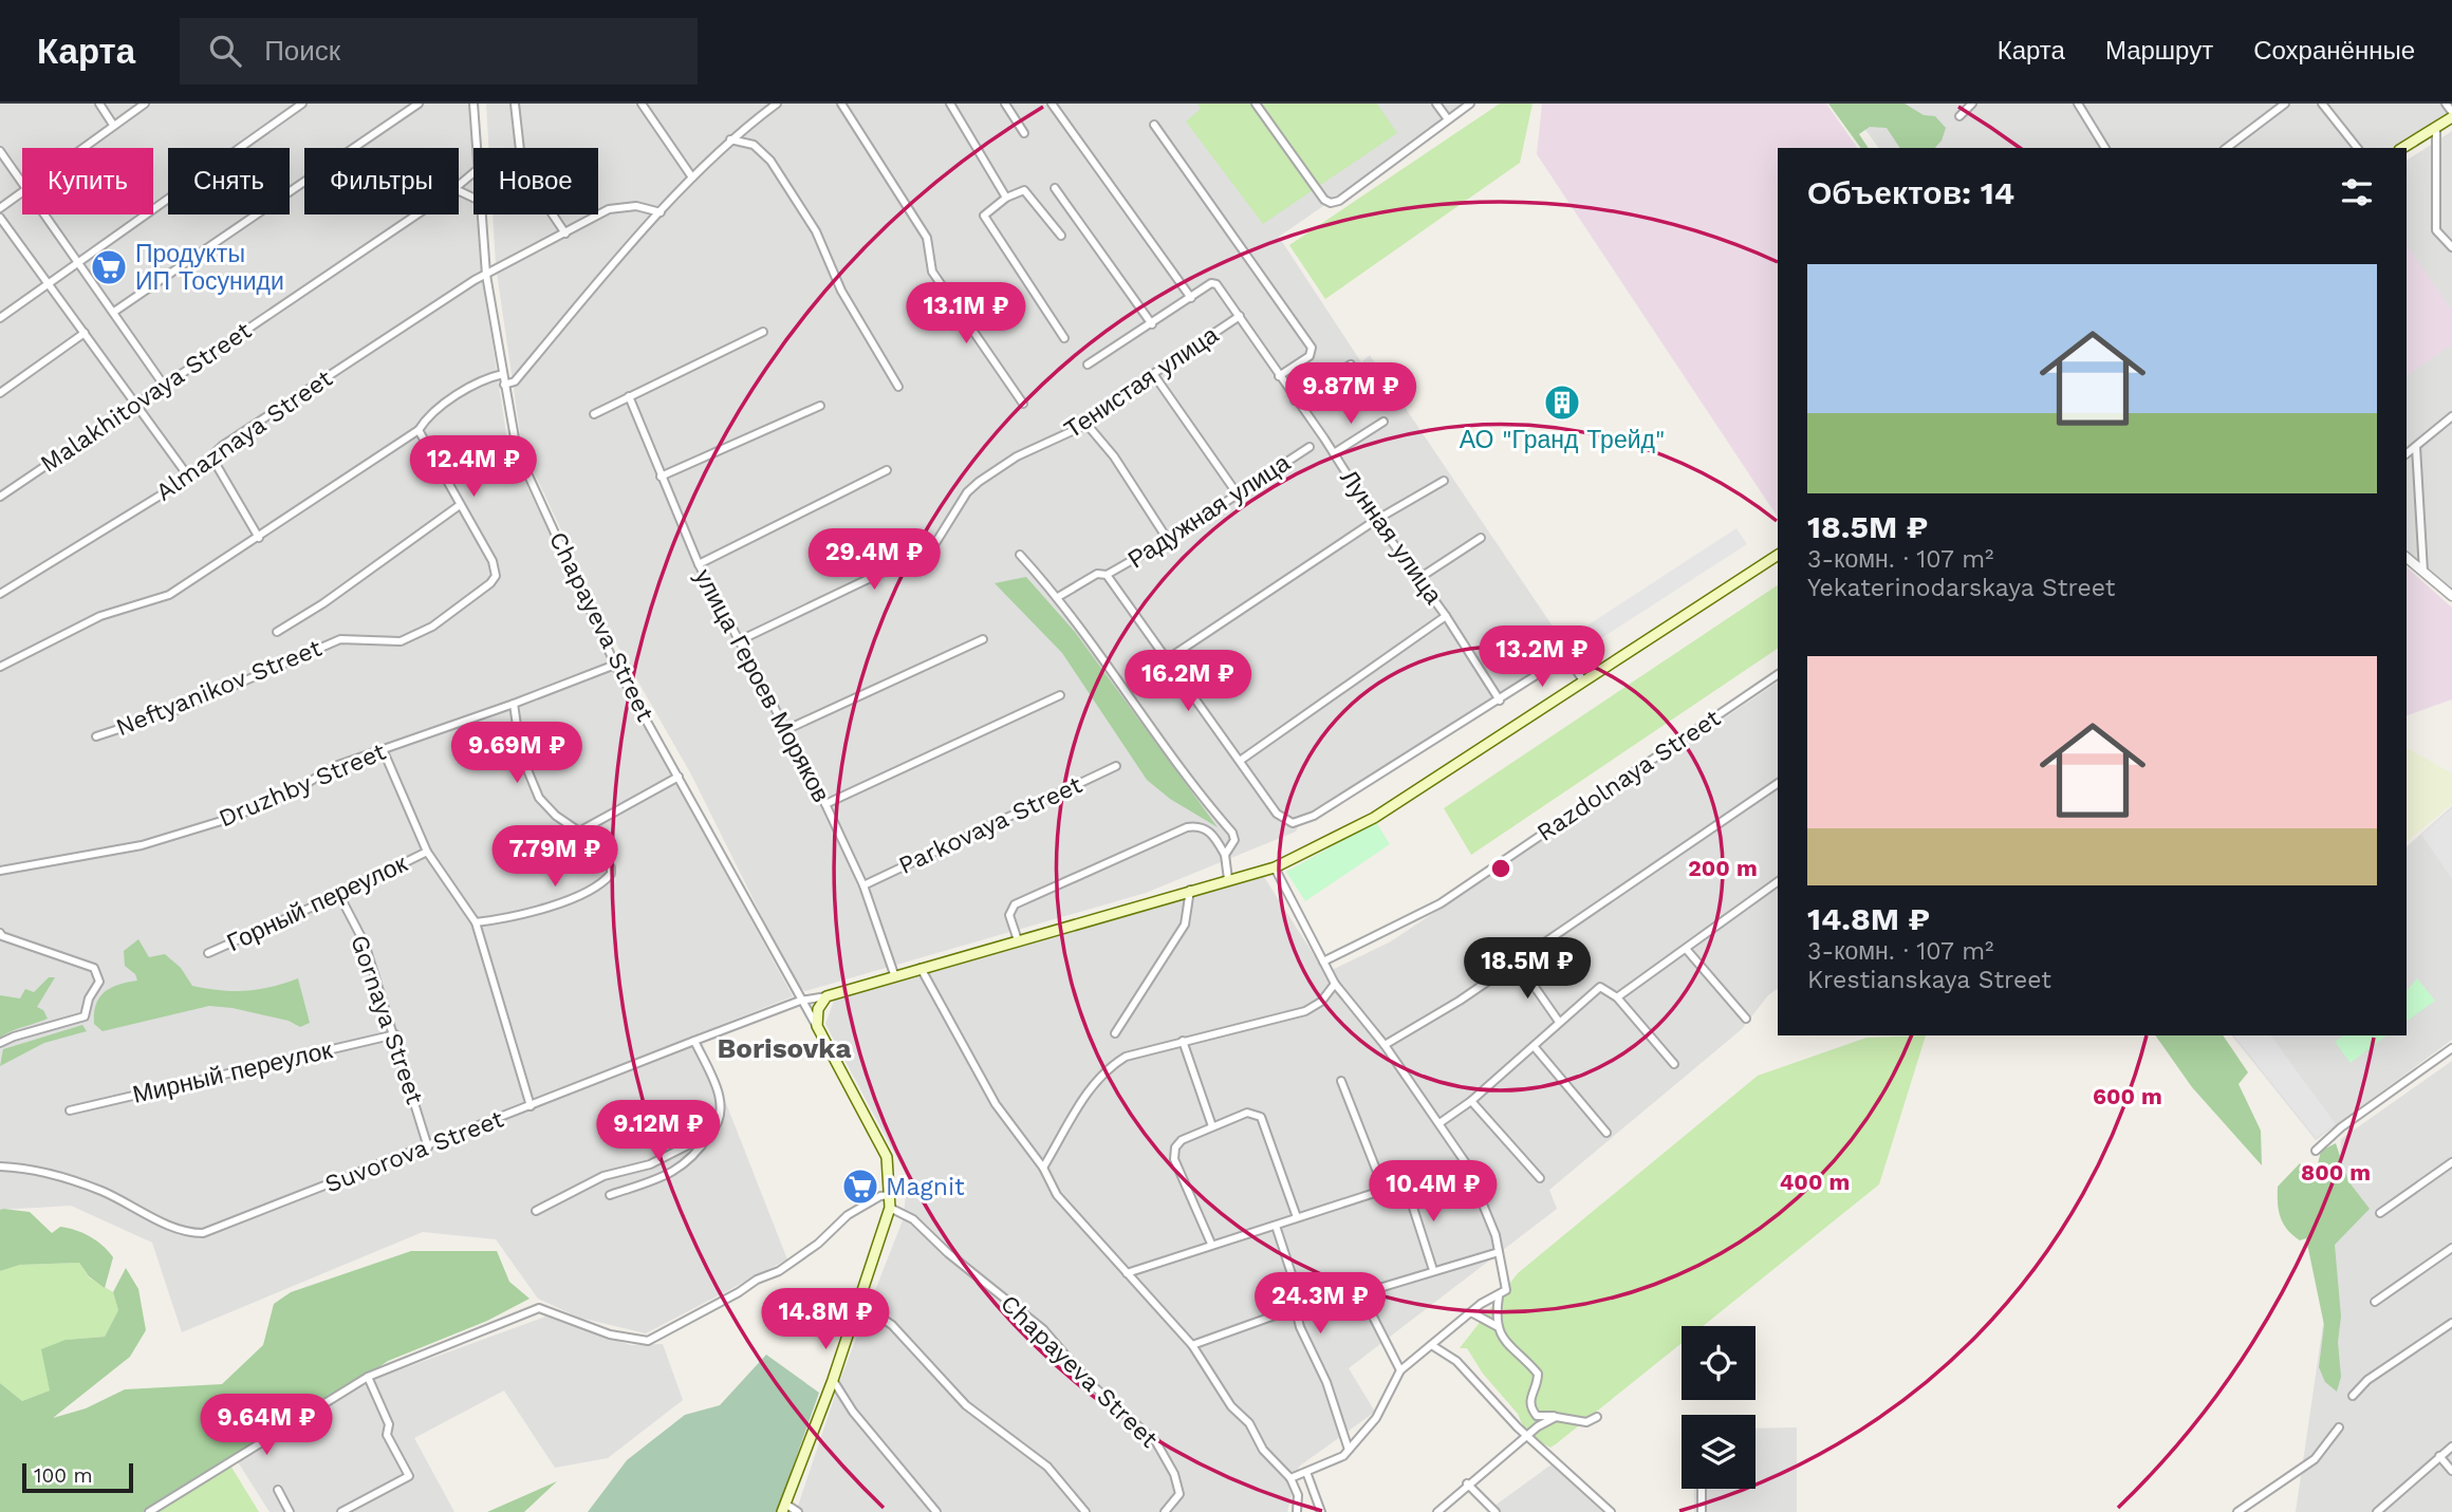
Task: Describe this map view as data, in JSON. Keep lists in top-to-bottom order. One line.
{"streets":{"main road":["Chapayeva Street"],"street":["Тенистая улица","Malakhitovaya Street","Almaznaya Street","Радужная улица","Лунная улица","улица Героев Моряков","Neftyanikov Street","Razdolnaya Street","Druzhby Street","Parkovaya Street","Горный переулок","Gornaya Street","Мирный переулок","Suvorova Street"]},"crossings":[["Тенистая улица","Лунная улица"],["Тенистая улица","улица Героев Моряков"],["Almaznaya Street","Chapayeva Street"],["Chapayeva Street","Druzhby Street"],["Chapayeva Street","Suvorova Street"],["улица Героев Моряков","Parkovaya Street"],["Горный переулок","Gornaya Street"],["Gornaya Street","Мирный переулок"],["Gornaya Street","Suvorova Street"]],"districts":["Borisovka"],"places":{"supermarket":["Продукты ИП Тосуниди","Magnit"],"building":["АО \"Гранд Трейд\""]},"scale_bar":"100 m","page":{"header":"Карта","search":"Поиск","nav":["Карта","Маршрут","Сохранённые"],"chip":["Купить","Снять","Фильтры","Новое"],"heading":"Объектов: 14","list":[{"name":"18.5M ₽","note":"3-комн. · 107 m² · Yekaterinodarskaya Street"},{"name":"14.8M ₽","note":"3-комн. · 107 m² · Krestianskaya Street"}],"price":["13.1M ₽","9.87M ₽","12.4M ₽","29.4M ₽","13.2M ₽","16.2M ₽","9.69M ₽","7.79M ₽","18.5M ₽","9.12M ₽","10.4M ₽","24.3M ₽","14.8M ₽","9.64M ₽"],"scale":"100 m"},"rings":["200 m","600 m","800 m","400 m"]}
